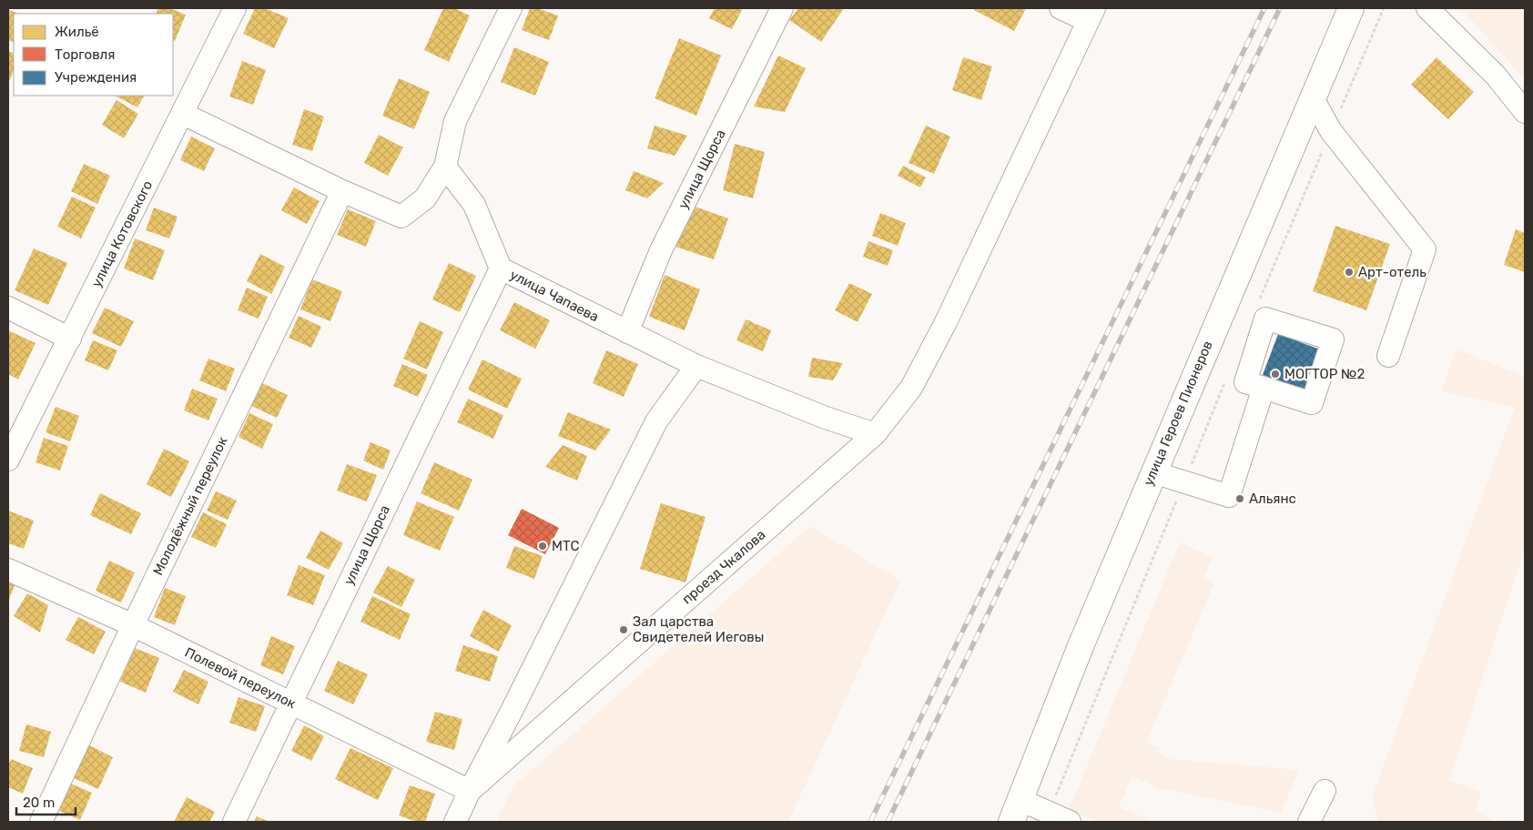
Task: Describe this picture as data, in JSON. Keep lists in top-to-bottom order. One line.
{"streets":{"main road":["улица Героев Пионеров"],"street":["улица Щорса","улица Котовского","улица Чапаева","Молодёжный переулок","проезд Чкалова","Полевой переулок"]},"crossings":[["улица Щорса","улица Чапаева"],["улица Щорса","Полевой переулок"],["улица Чапаева","проезд Чкалова"],["Молодёжный переулок","Полевой переулок"],["проезд Чкалова","Полевой переулок"]],"places":["Арт-отель","МОГТОР №2","Альянс","МТС","Зал царства Свидетелей Иеговы"],"legend":["Жильё","Торговля","Учреждения"],"scale_bar":"20 m"}
